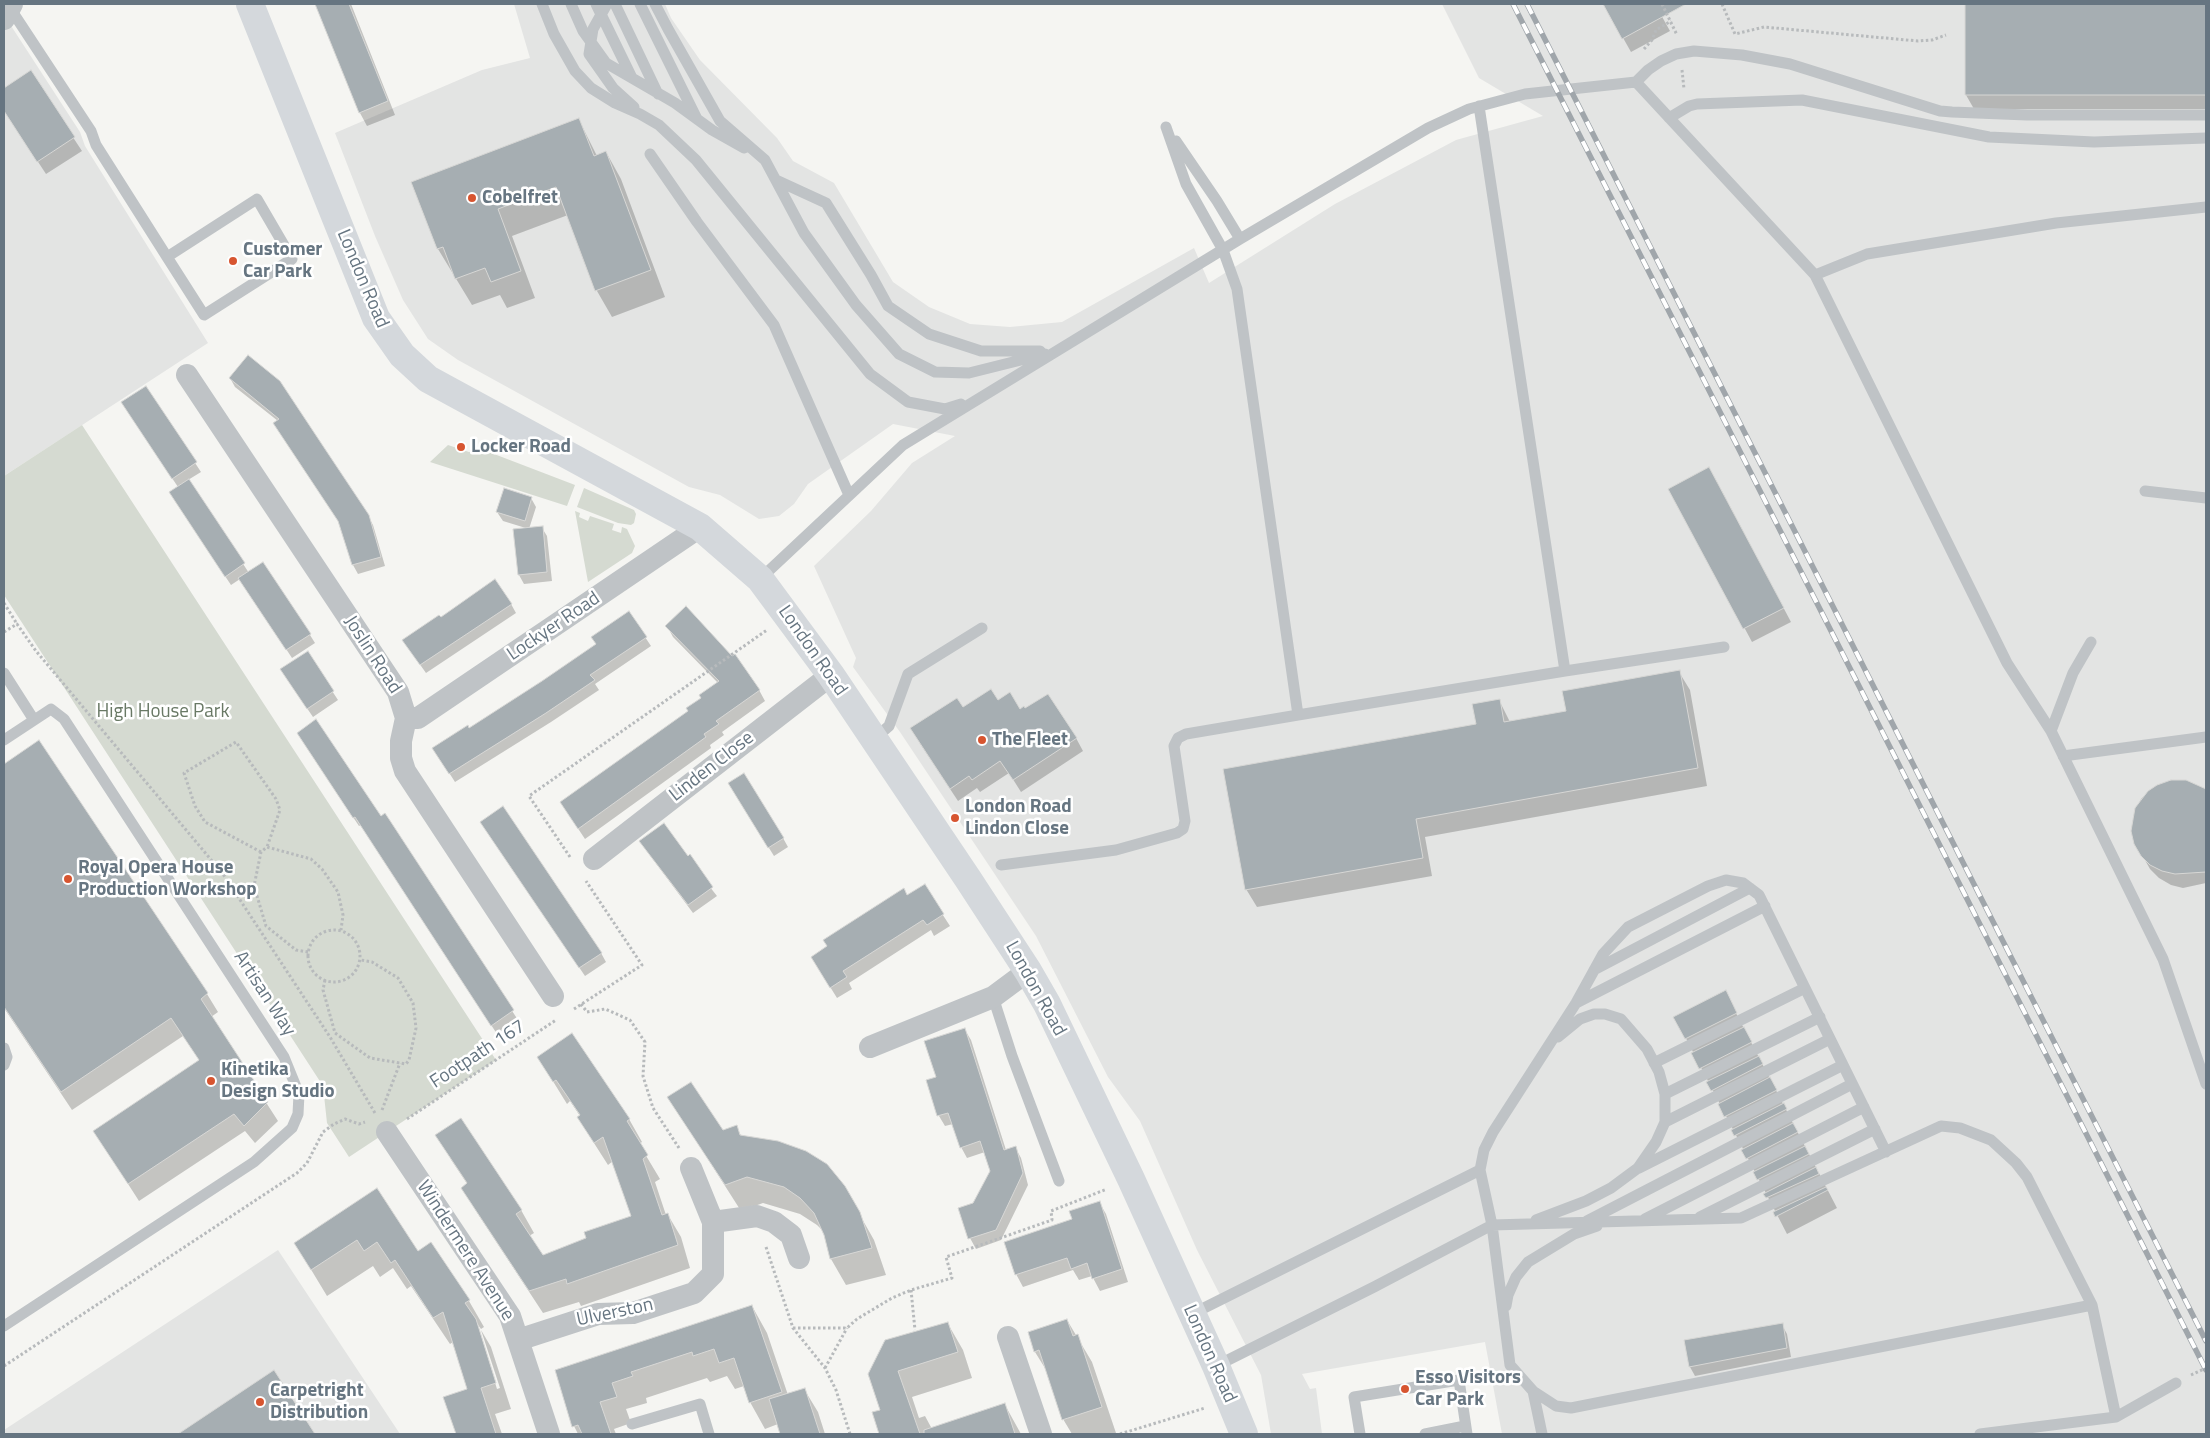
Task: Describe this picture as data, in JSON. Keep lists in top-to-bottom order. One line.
{"streets":{"street":["London Road","Lockyer Road","Joslin Road","Linden Close","Windermere Avenue","Ulverston"],"lane":["Artisan Way"],"path":["Footpath 167"]},"crossings":[["London Road","Lockyer Road"],["London Road","Linden Close"],["Lockyer Road","Joslin Road"],["Joslin Road","Footpath 167"],["Footpath 167","Windermere Avenue"],["Windermere Avenue","Ulverston"]],"parks":["High House Park"],"places":["Cobelfret","Customer Car Park","Locker Road","The Fleet","London Road Lindon Close","Royal Opera House Production Workshop","Kinetika Design Studio","Esso Visitors Car Park","Carpetright Distribution"]}
